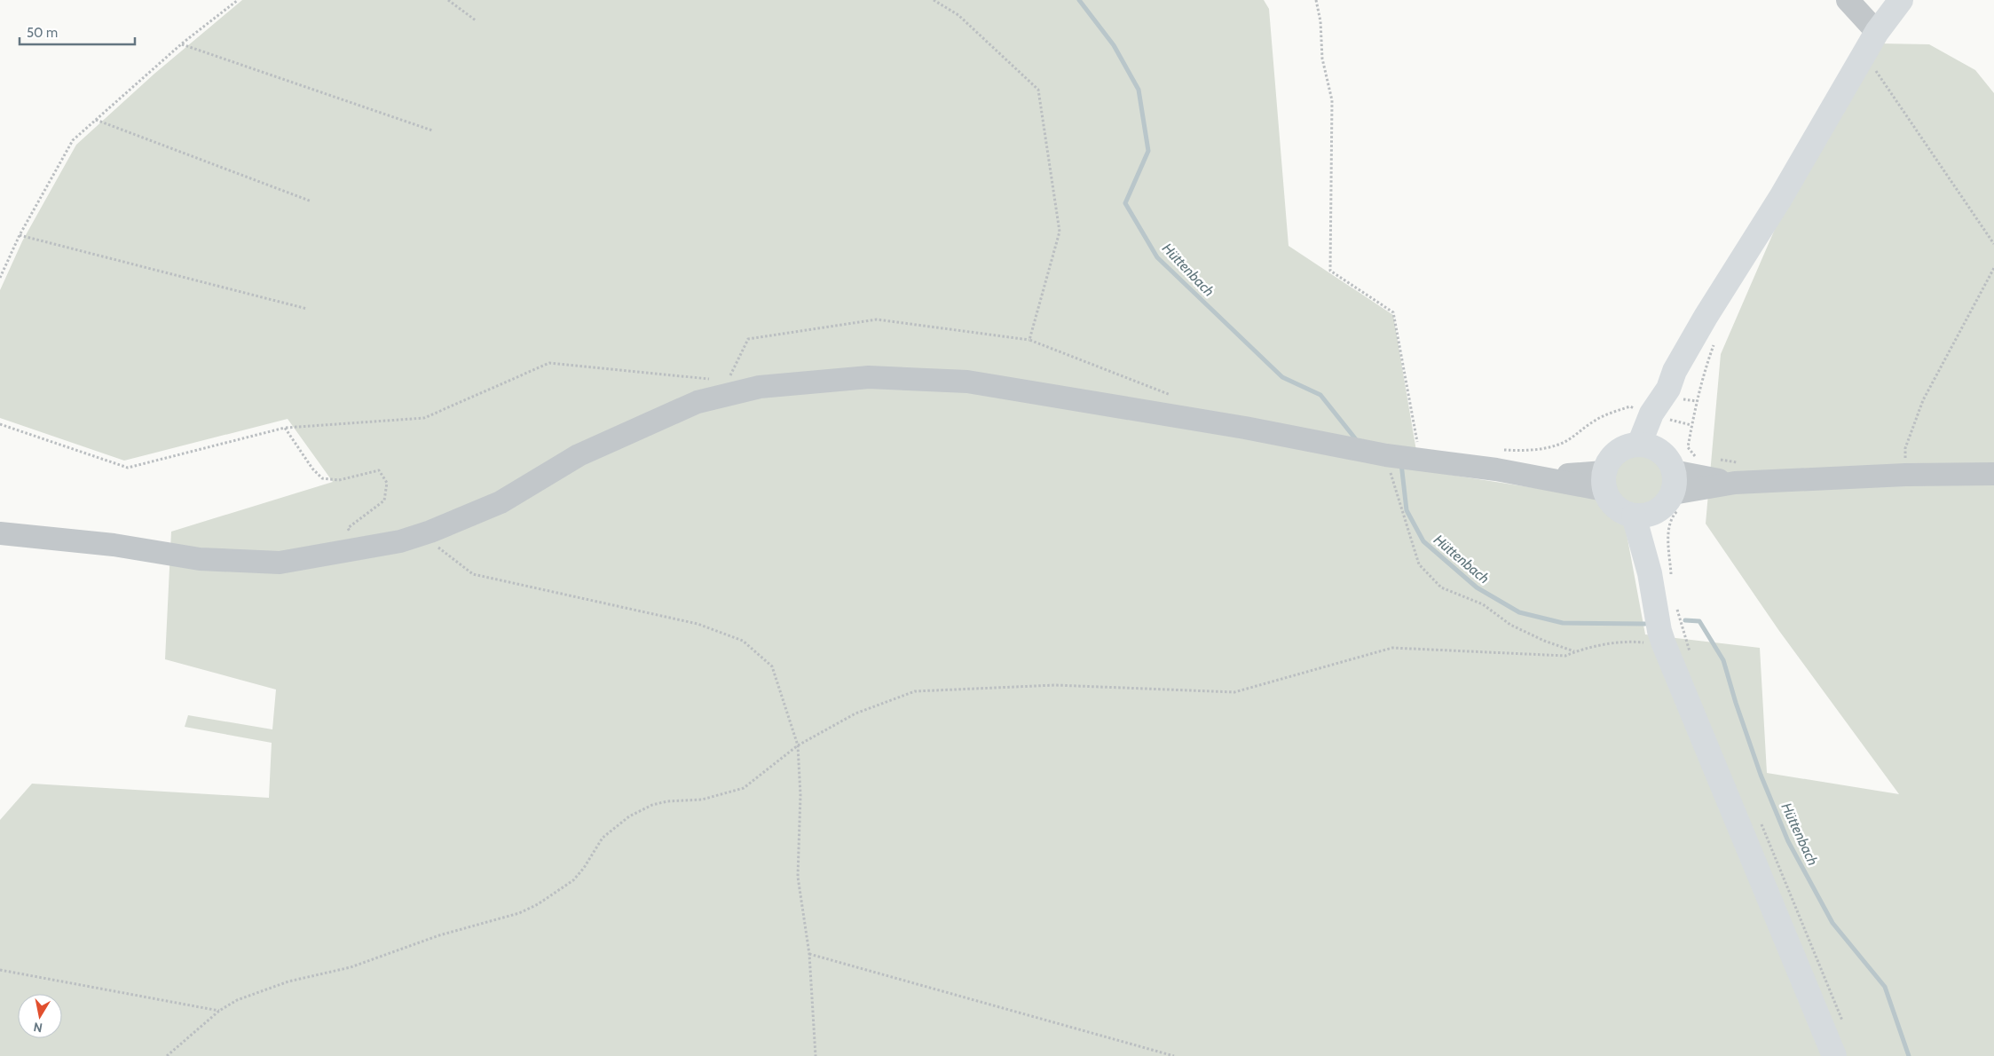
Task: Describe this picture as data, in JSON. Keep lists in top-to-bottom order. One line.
{"water":["Hüttenbach"],"scale_bar":"50 m","north":"bottom"}
